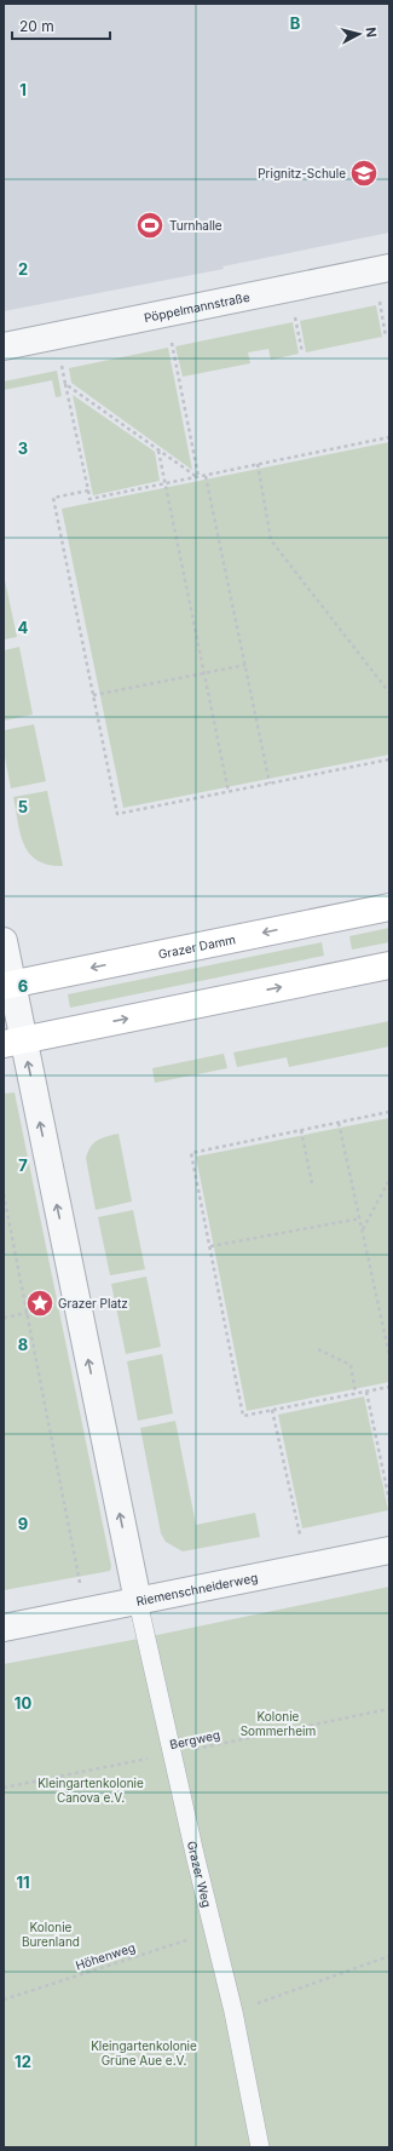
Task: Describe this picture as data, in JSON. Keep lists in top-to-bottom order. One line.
{"streets":{"main road":["Grazer Damm"],"street":["Pöppelmannstraße","Riemenschneiderweg"],"lane":["Grazer Weg"],"path":["Bergweg","Höhenweg"]},"crossings":[["Riemenschneiderweg","Grazer Weg"],["Bergweg","Grazer Weg"],["Grazer Weg","Höhenweg"]],"parks":["Kolonie Sommerheim","Kleingartenkolonie Canova e.V.","Kolonie Burenland","Kleingartenkolonie Grüne Aue e.V."],"places":{"school or university":["Prignitz-Schule"],"sports":["Turnhalle"],"place":["Grazer Platz"]},"scale_bar":"20 m","north":"right","grid":{"columns":["B"],"rows":["1","2","3","4","5","6","7","8","9","10","11","12"]}}
